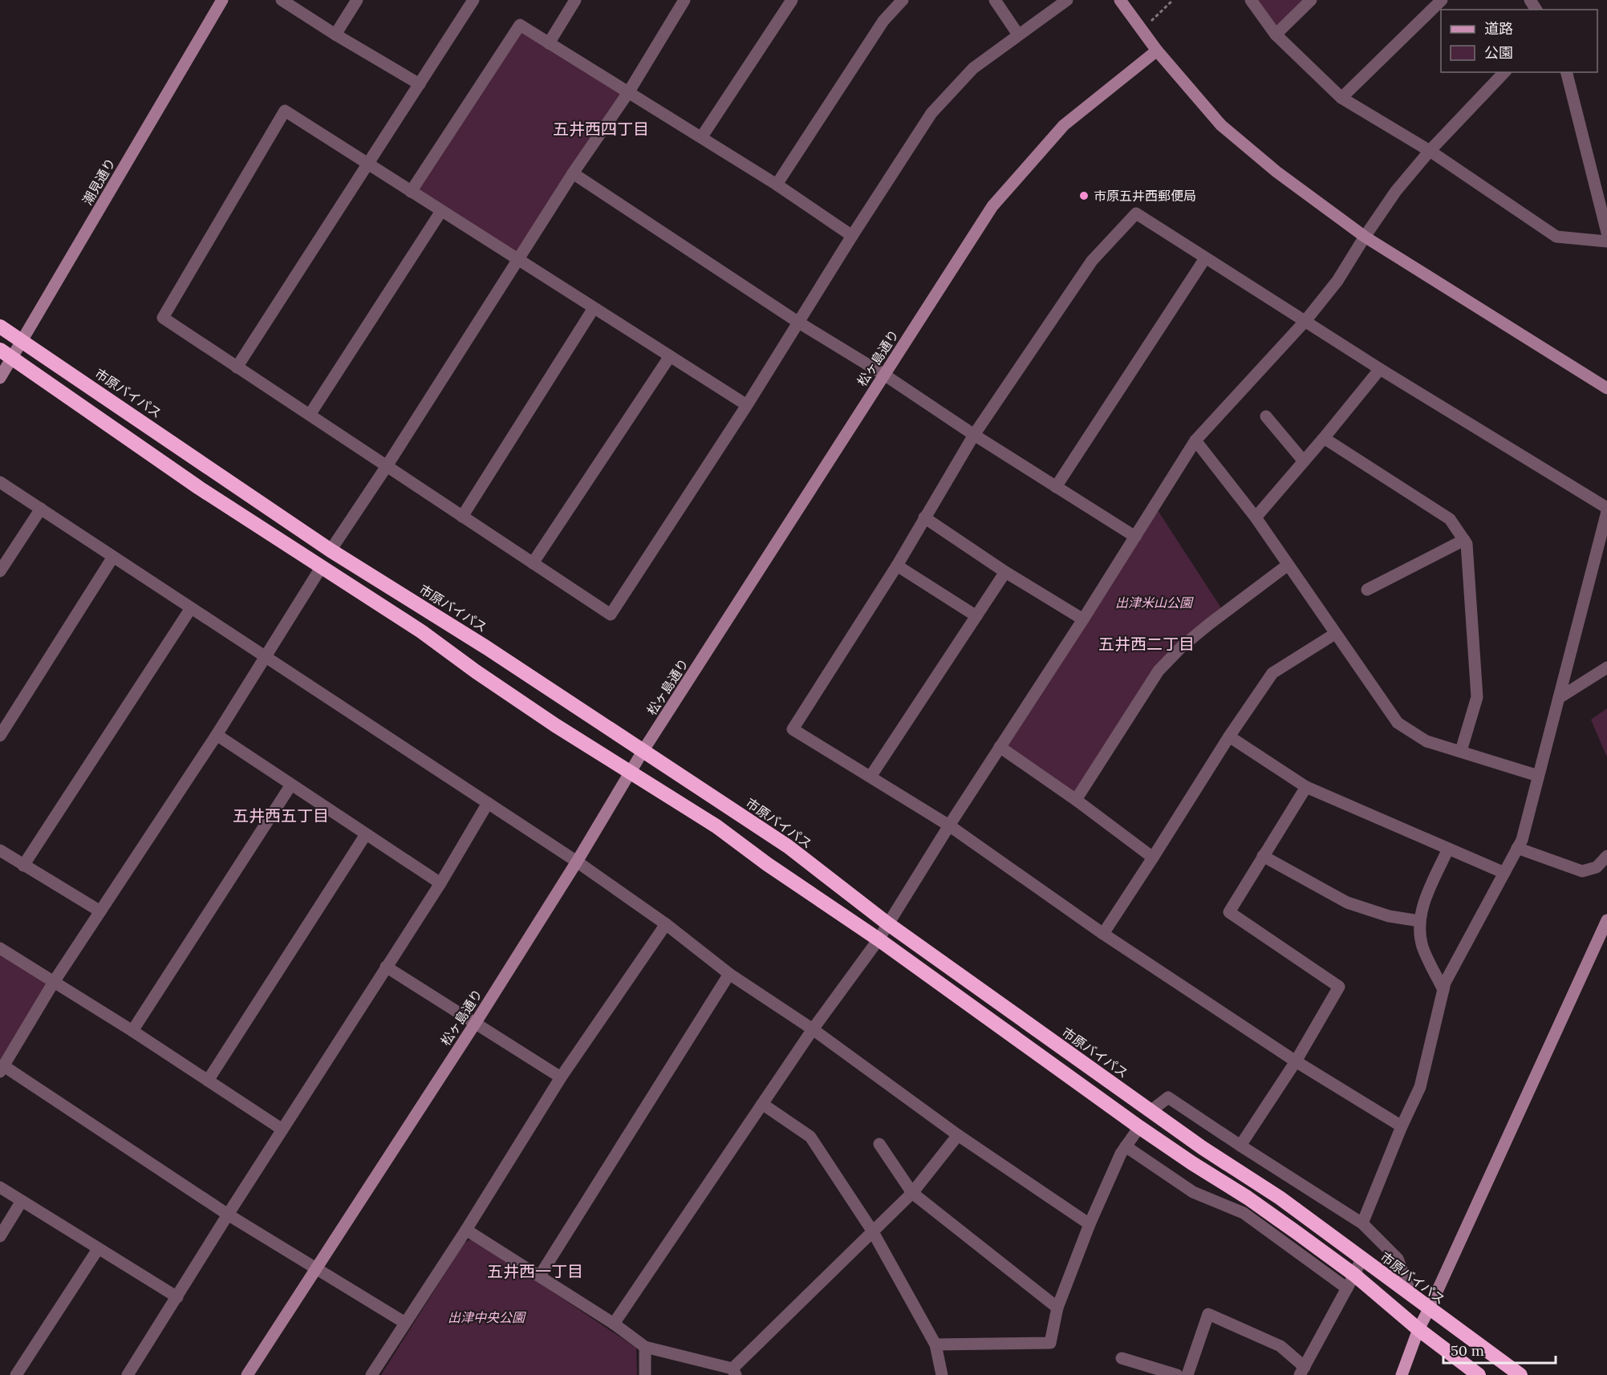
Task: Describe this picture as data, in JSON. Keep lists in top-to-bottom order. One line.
{"streets":{"highway":["市原バイパス"],"street":["潮見通り","松ヶ島通り"]},"crossings":[["潮見通り","市原バイパス"],["松ヶ島通り","市原バイパス"]],"districts":["五井西四丁目","五井西二丁目","五井西五丁目","五井西一丁目"],"parks":["出津米山公園","出津中央公園"],"places":["市原五井西郵便局"],"legend":["道路","公園"],"scale_bar":"50 m"}
